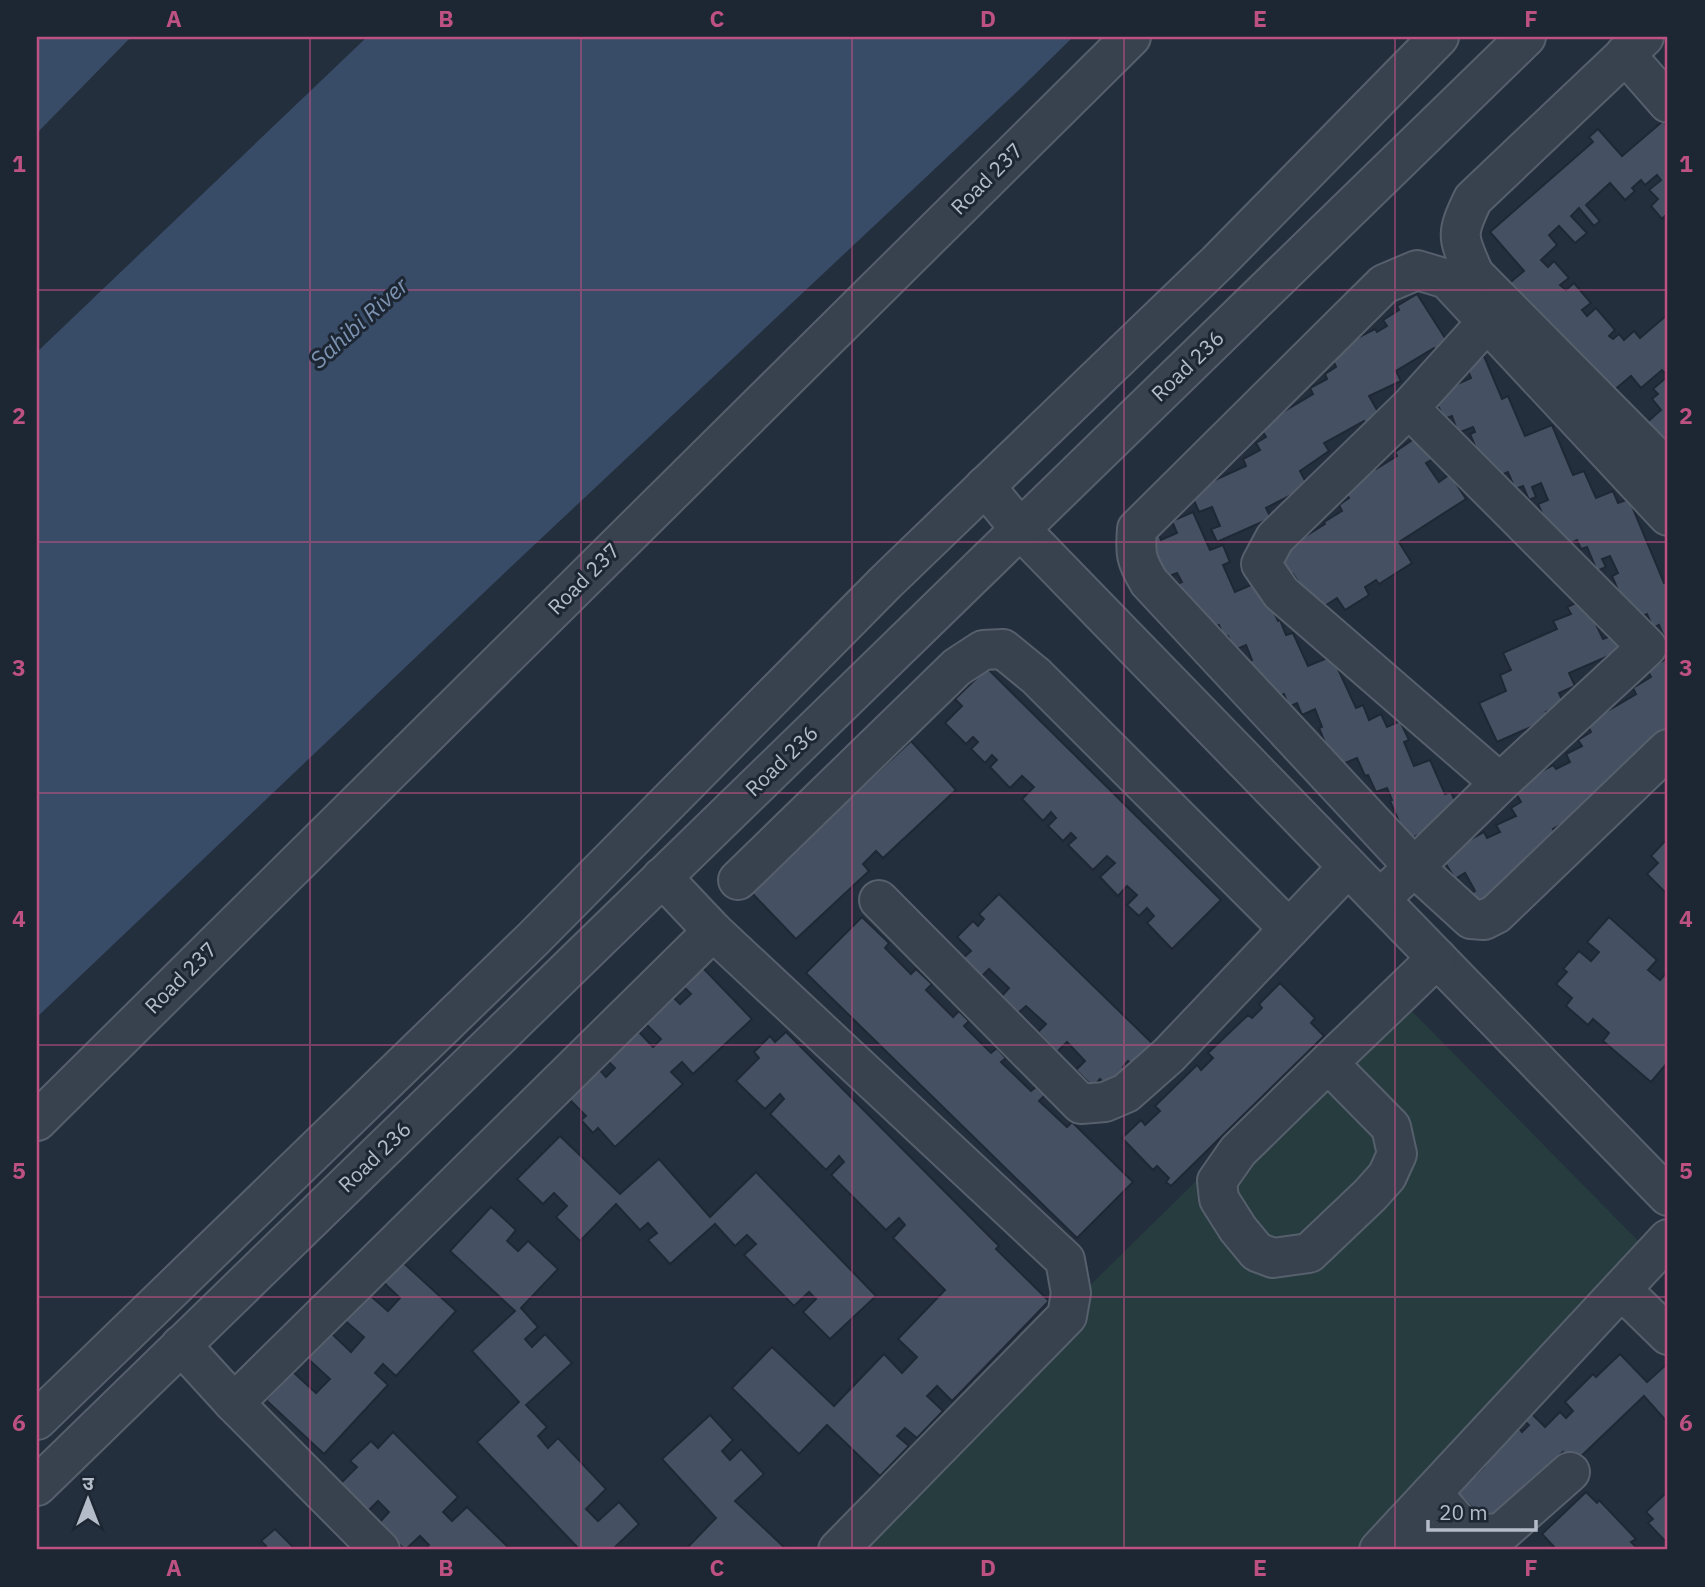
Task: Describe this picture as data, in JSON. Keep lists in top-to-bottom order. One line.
{"streets":{"street":["Road 237","Road 236"]},"water":["Sahibi River"],"scale_bar":"20 m","north":"top","grid":{"columns":["A","B","C","D","E","F"],"rows":["1","2","3","4","5","6"]}}
